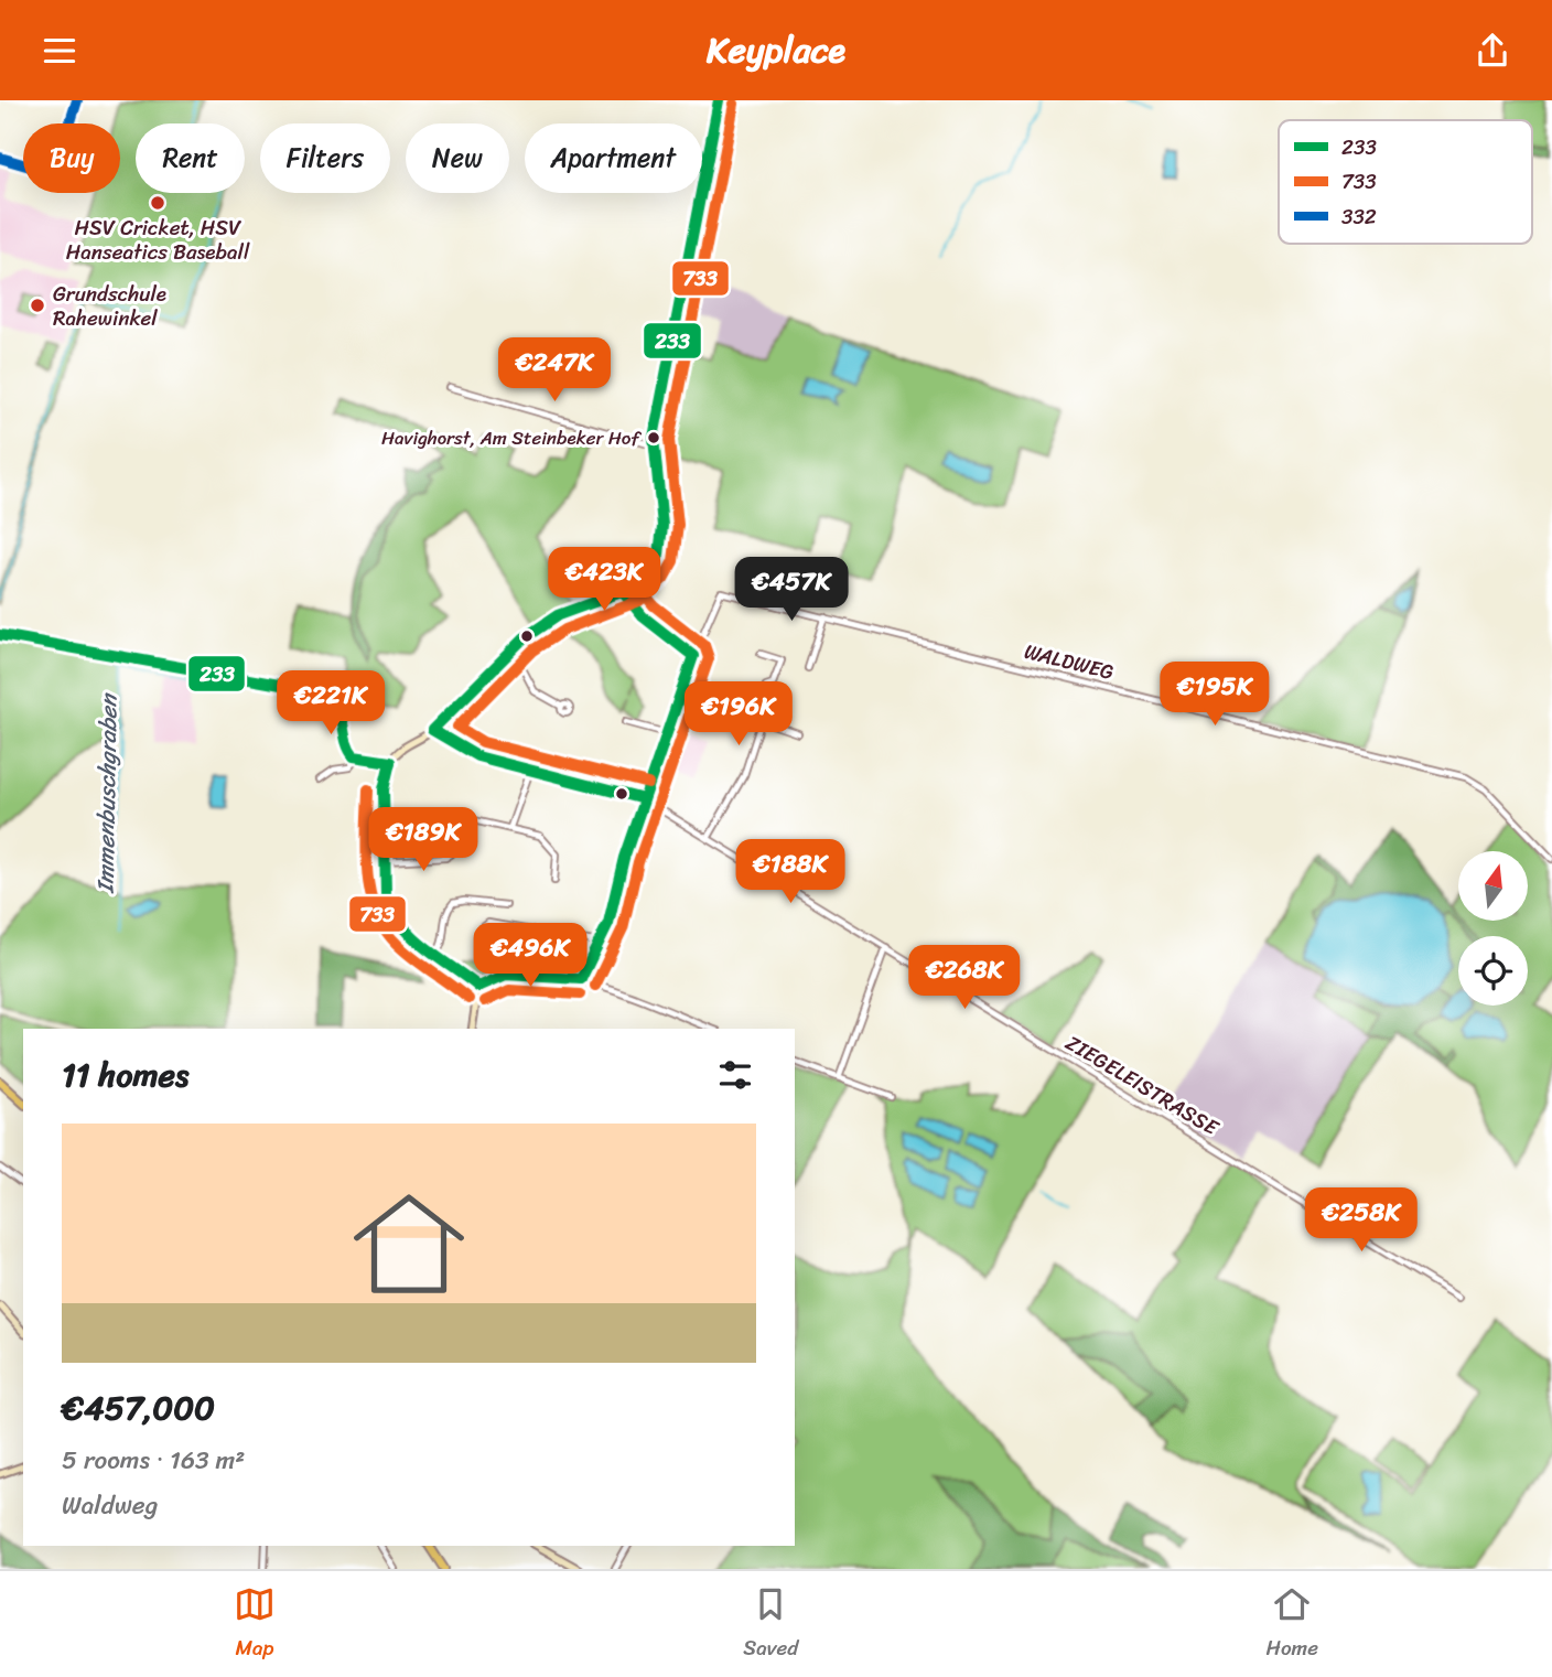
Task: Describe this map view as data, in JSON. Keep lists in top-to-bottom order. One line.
{"streets":{"street":["WALDWEG","ZIEGELEISTRASSE"]},"water":["Immenbuschgraben"],"places":["HSV Cricket, HSV Hanseatics Baseball","Grundschule Rahewinkel","Havighorst, Am Steinbeker Hof"],"lines":["transit line 233","transit line 332","transit line 733"],"legend":["233","733","332"],"north":"top","page":{"header":"Keyplace","chip":["Buy","Rent","Filters","New","Apartment"],"price":["€247K","€423K","€457K","€195K","€221K","€196K","€189K","€188K","€496K","€268K","€258K"],"heading":"11 homes","list":[{"name":"€457,000","note":"5 rooms · 163 m² · Waldweg"}],"tabs":["Map","Saved","Home"]}}
